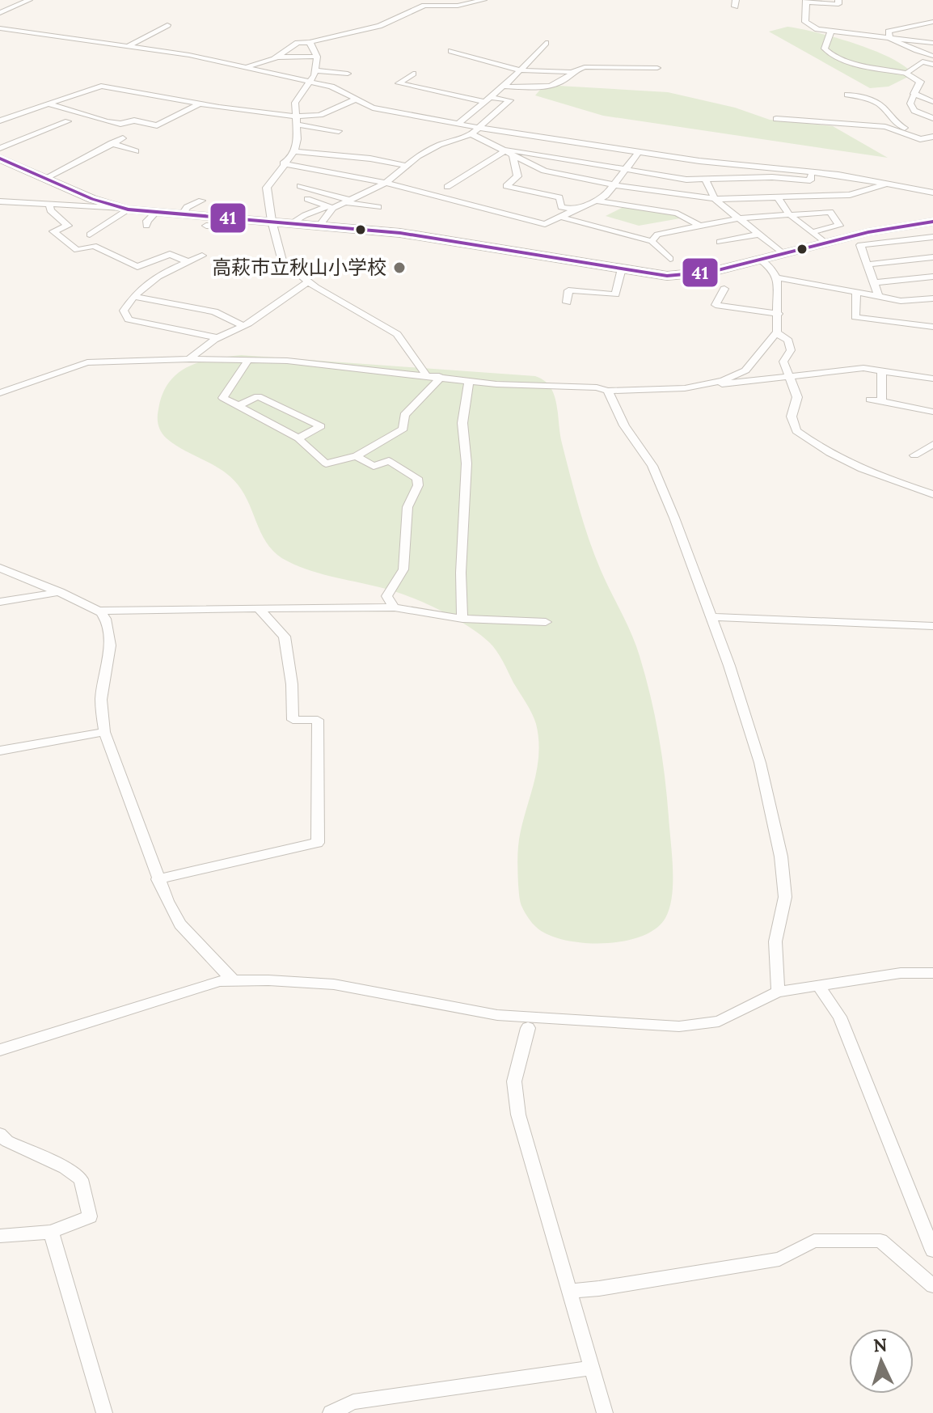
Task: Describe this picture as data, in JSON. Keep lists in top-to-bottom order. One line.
{"places":["高萩市立秋山小学校"],"lines":["transit line 41"],"north":"top"}
